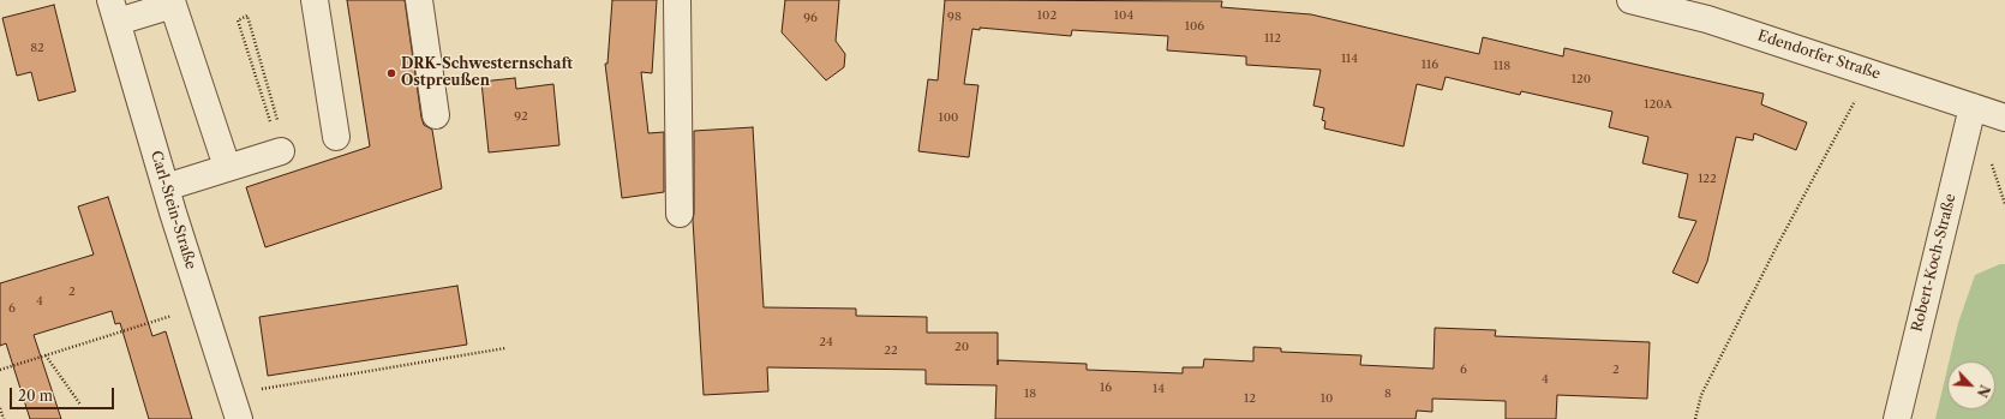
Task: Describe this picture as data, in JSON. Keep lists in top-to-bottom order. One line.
{"streets":{"street":["Edendorfer Straße","Carl-Stein-Straße","Robert-Koch-Straße"]},"crossings":[["Edendorfer Straße","Robert-Koch-Straße"]],"places":["DRK-Schwesternschaft Ostpreußen"],"house_numbers":["102","104","98","96","106","112","82","114","116","118","120","120A","92","100","122","2","4","6","24","20","22","6","2","4","16","14","18","8","12","10"],"scale_bar":"20 m","north":"bottom right"}
